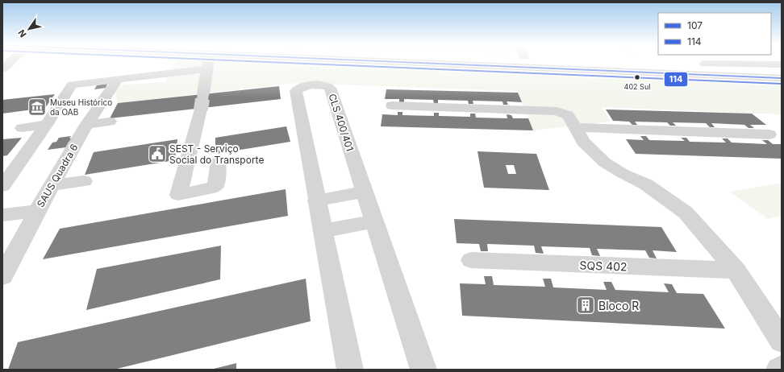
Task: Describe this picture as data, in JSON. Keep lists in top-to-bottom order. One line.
{"streets":{"street":["CLS 400/401","SAUS Quadra 6","SQS 402"]},"places":{"other":["402 Sul"],"museum":["Museu Histórico da OAB"],"public building":["SEST - Serviço Social do Transporte"],"building":["Bloco R"]},"lines":["transit line 107","transit line 114"],"legend":["107","114"],"north":"bottom left"}
